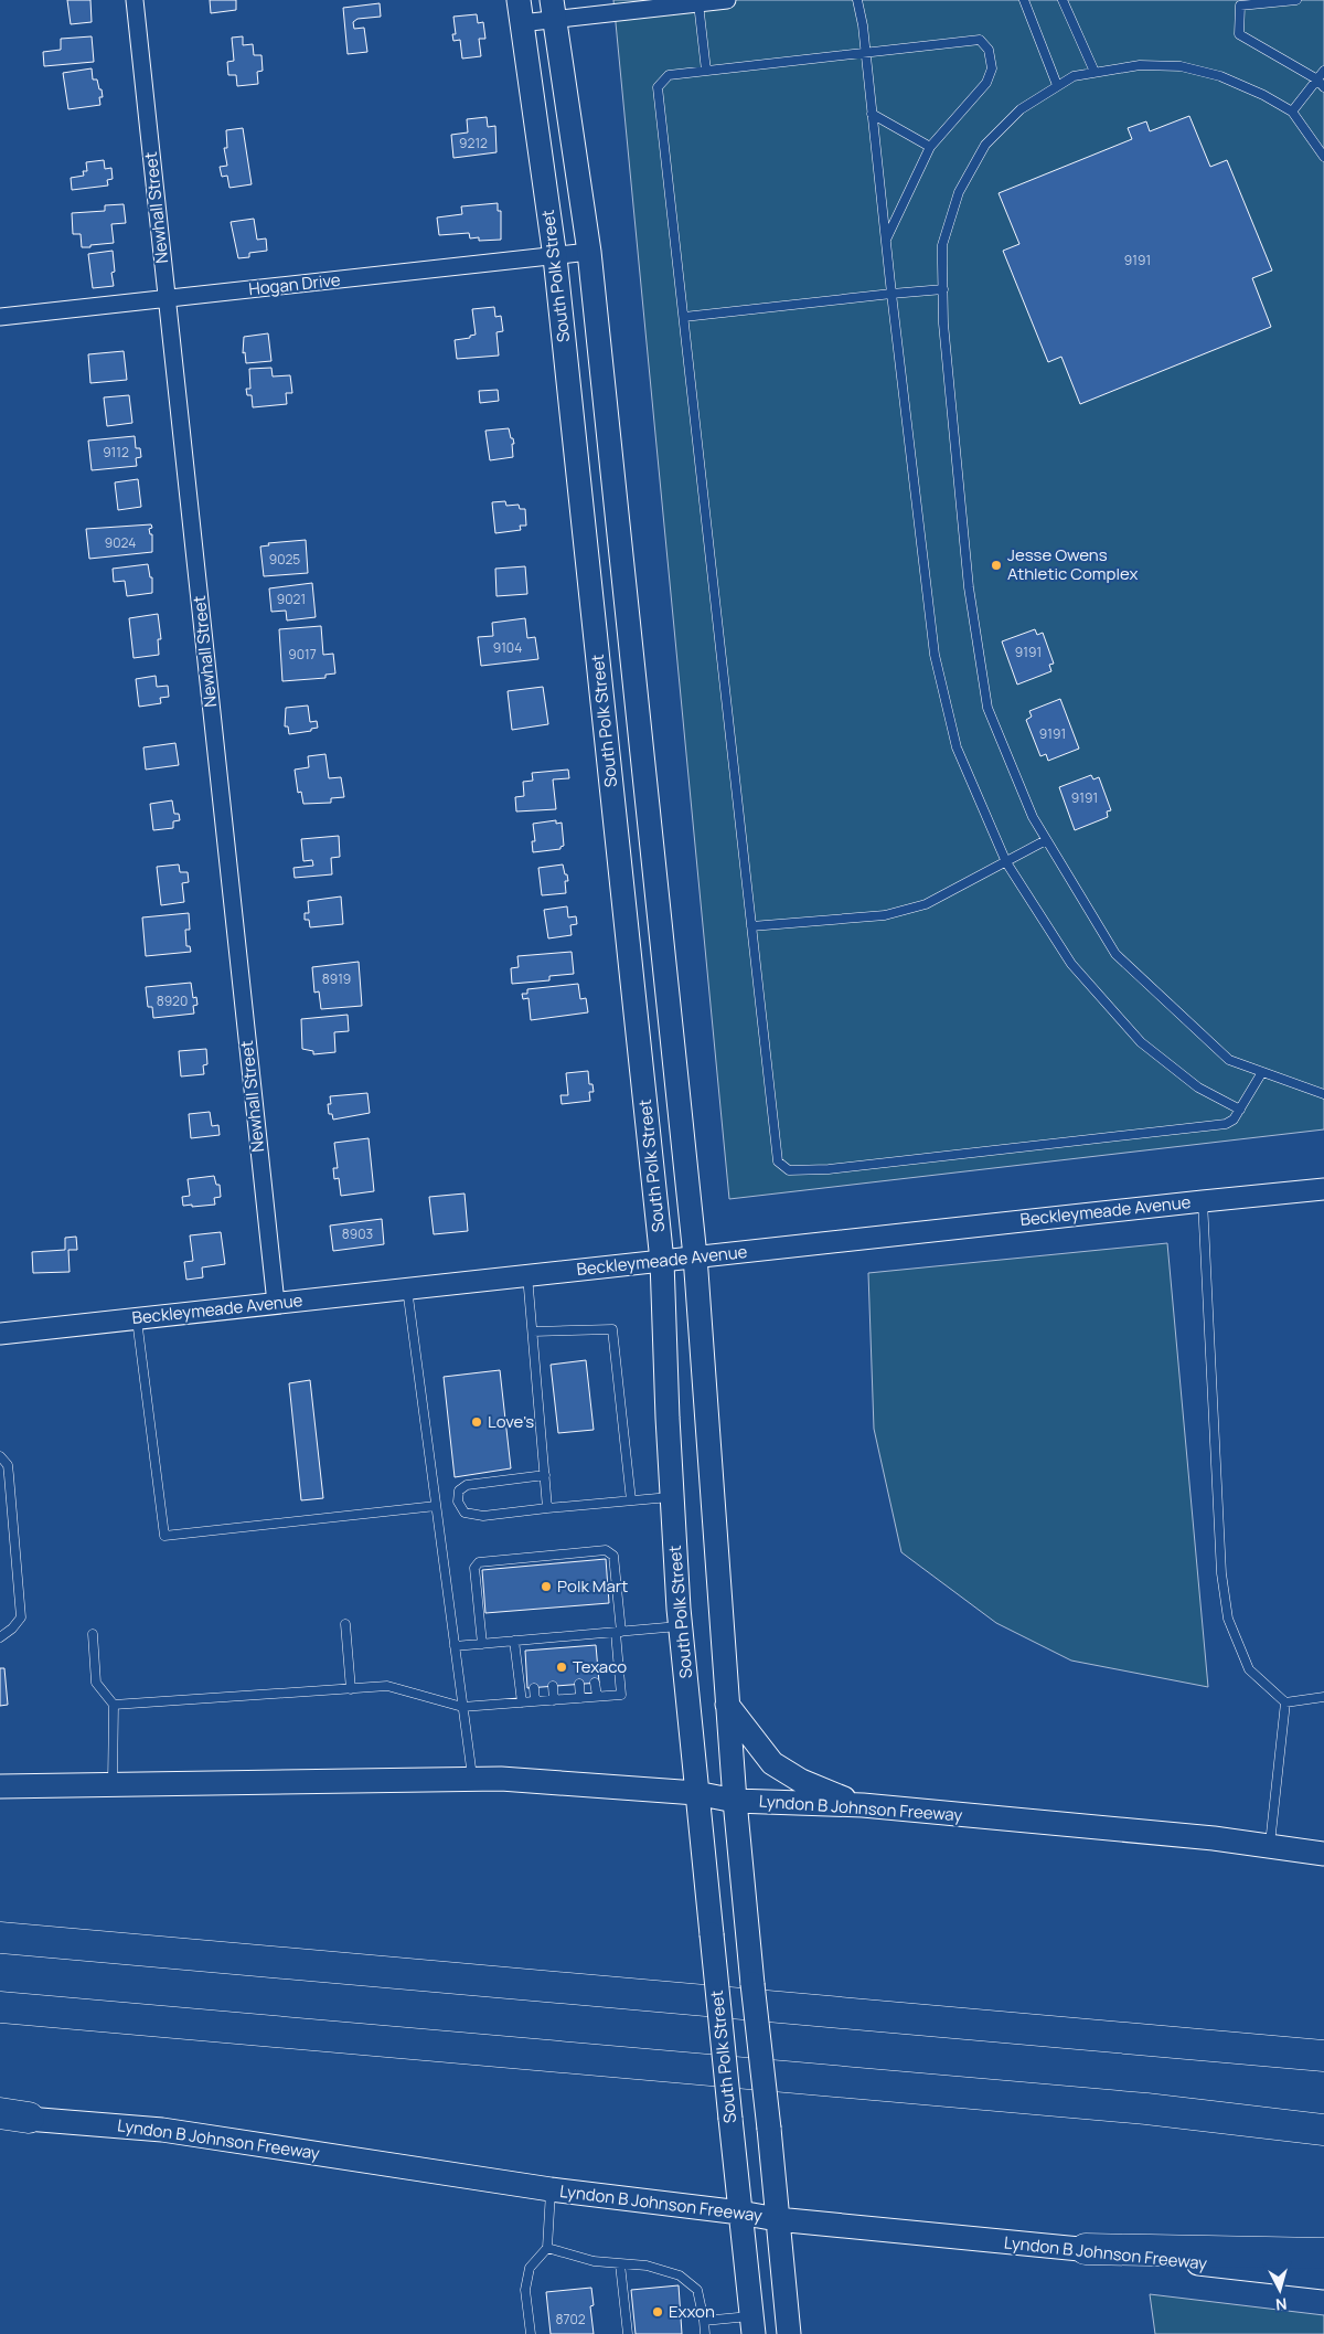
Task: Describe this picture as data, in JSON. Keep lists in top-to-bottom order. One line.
{"streets":{"main road":["South Polk Street","Lyndon B Johnson Freeway"],"street":["Newhall Street","Hogan Drive","Beckleymeade Avenue"]},"crossings":[["Newhall Street","Hogan Drive"],["Newhall Street","Beckleymeade Avenue"],["South Polk Street","Hogan Drive"],["South Polk Street","Beckleymeade Avenue"],["South Polk Street","Lyndon B Johnson Freeway"]],"places":["Jesse Owens Athletic Complex","Love's","Polk Mart","Texaco","Exxon"],"house_numbers":["9212","9191","9112","9024","9025","9021","9104","9191","9017","9191","9191","8919","8920","8903","8702"],"north":"bottom"}
